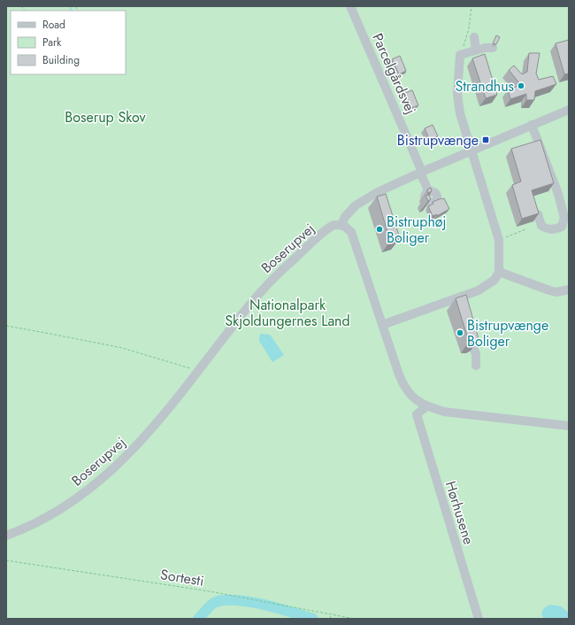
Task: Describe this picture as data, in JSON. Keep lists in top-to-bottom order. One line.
{"streets":{"street":["Parcelgårdsvej","Boserupvej","Hørhusene"],"path":["Sortesti"]},"parks":["Boserup Skov","Nationalpark Skjoldungernes Land"],"places":{"other":["Strandhus","Bistruphøj Boliger","Bistrupvænge Boliger"],"transit":["Bistrupvænge"]},"legend":["Road","Park","Building"]}
